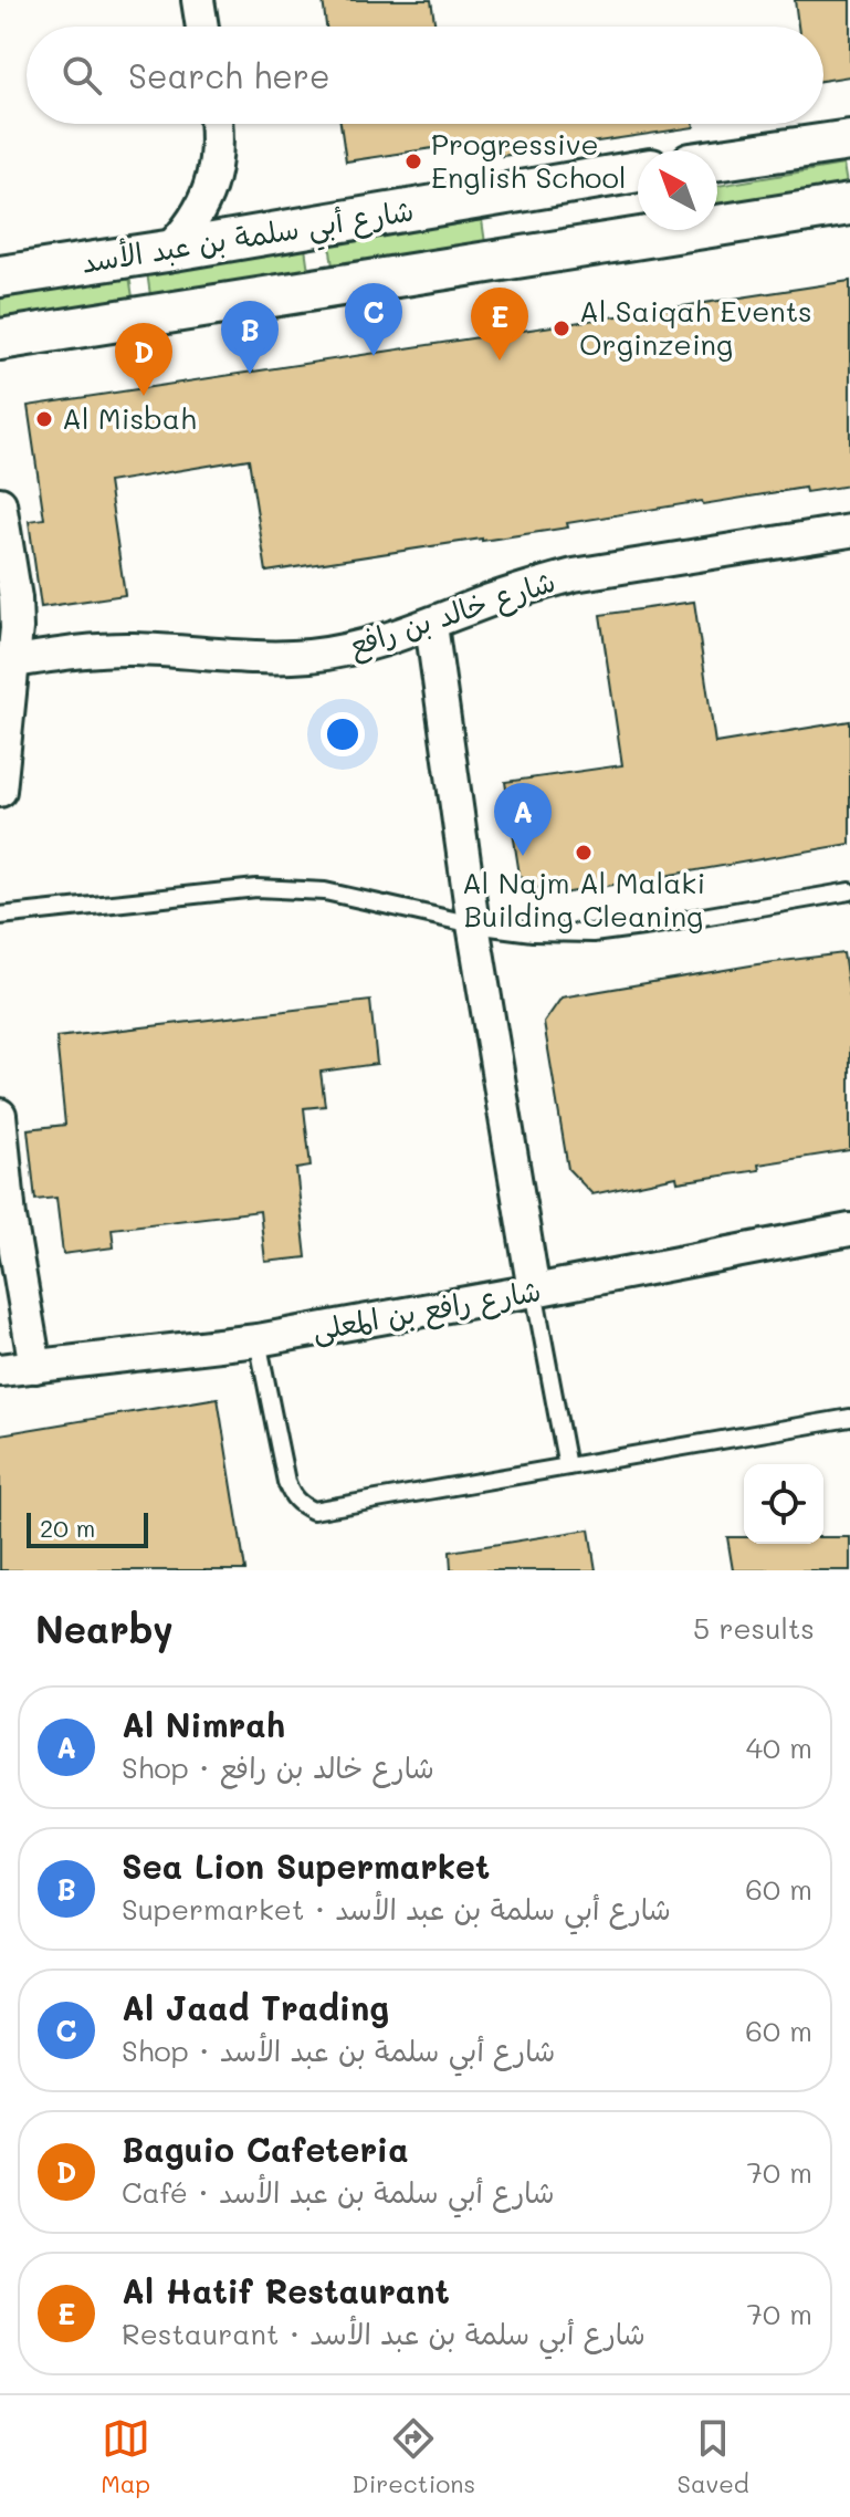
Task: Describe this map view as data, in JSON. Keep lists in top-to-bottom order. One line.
{"streets":{"street":["شارع أبي سلمة بن عبد الأسد","شارع خالد بن رافع","شارع رافع بن المعلى"]},"places":["Progressive English School","Al Saiqah Events Orginzeing","Al Misbah","Al Najm Al Malaki Building Cleaning"],"scale_bar":"20 m","north":"top left","page":{"search":"Search here","pins":["C","E","B","D","A"],"scale":"20 m","heading":["Nearby","5 results"],"list":[{"mark":"A","name":"Al Nimrah","note":"Shop · شارع خالد بن رافع","value":"40 m"},{"mark":"B","name":"Sea Lion Supermarket","note":"Supermarket · شارع أبي سلمة بن عبد الأسد","value":"60 m"},{"mark":"C","name":"Al Jaad Trading","note":"Shop · شارع أبي سلمة بن عبد الأسد","value":"60 m"},{"mark":"D","name":"Baguio Cafeteria","note":"Café · شارع أبي سلمة بن عبد الأسد","value":"70 m"},{"mark":"E","name":"Al Hatif Restaurant","note":"Restaurant · شارع أبي سلمة بن عبد الأسد","value":"70 m"}],"nav":["Map","Directions","Saved"]}}
